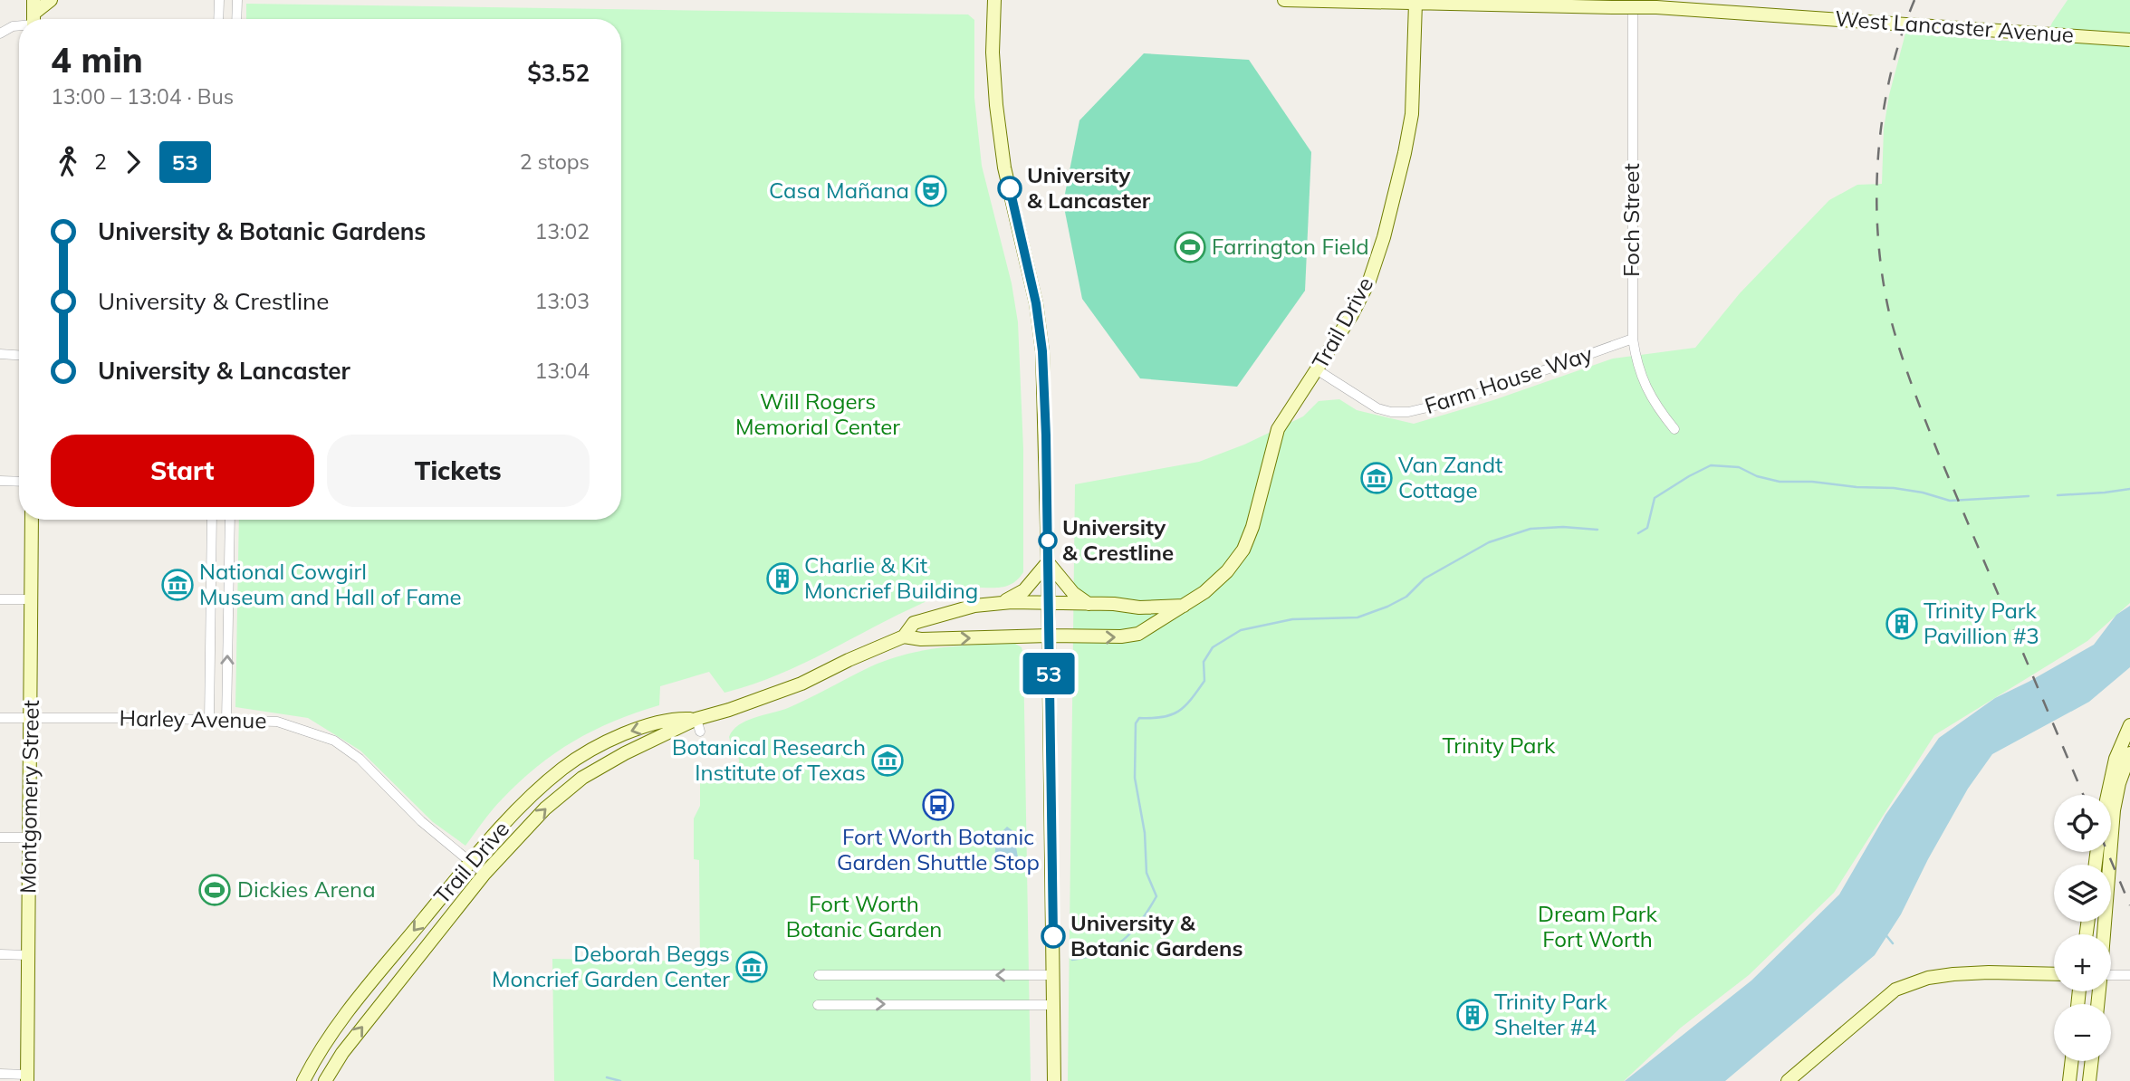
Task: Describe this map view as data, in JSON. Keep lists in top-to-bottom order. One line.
{"streets":{"main road":["West Lancaster Avenue","Trail Drive","Montgomery Street"],"street":["Foch Street","Farm House Way","Harley Avenue"]},"crossings":[["West Lancaster Avenue","Trail Drive"],["Foch Street","Farm House Way"],["Trail Drive","Farm House Way"],["Trail Drive","Harley Avenue"],["Harley Avenue","Montgomery Street"]],"parks":["Will Rogers Memorial Center","Trinity Park","Fort Worth Botanic Garden","Dream Park Fort Worth"],"places":{"other":["University & Lancaster","University & Crestline","University & Botanic Gardens"],"theatre":["Casa Mañana"],"sports":["Farrington Field","Dickies Arena"],"museum":["Van Zandt Cottage","National Cowgirl Museum and Hall of Fame","Botanical Research Institute of Texas","Deborah Beggs Moncrief Garden Center"],"building":["Charlie & Kit Moncrief Building","Trinity Park Pavillion #3","Trinity Park Shelter #4"],"bus stop":["Fort Worth Botanic Garden Shuttle Stop"]},"lines":["bus line 53"],"page":{"on_map":"53","heading":["4 min","13:00 – 13:04 · Bus","$3.52"],"legs":["2","53","2 stops"],"list":[{"name":"University & Botanic Gardens","value":"13:02"},{"name":"University & Crestline","value":"13:03"},{"name":"University & Lancaster","value":"13:04"}],"buttons":["Start","Tickets"],"map_buttons":["+","−"]}}
